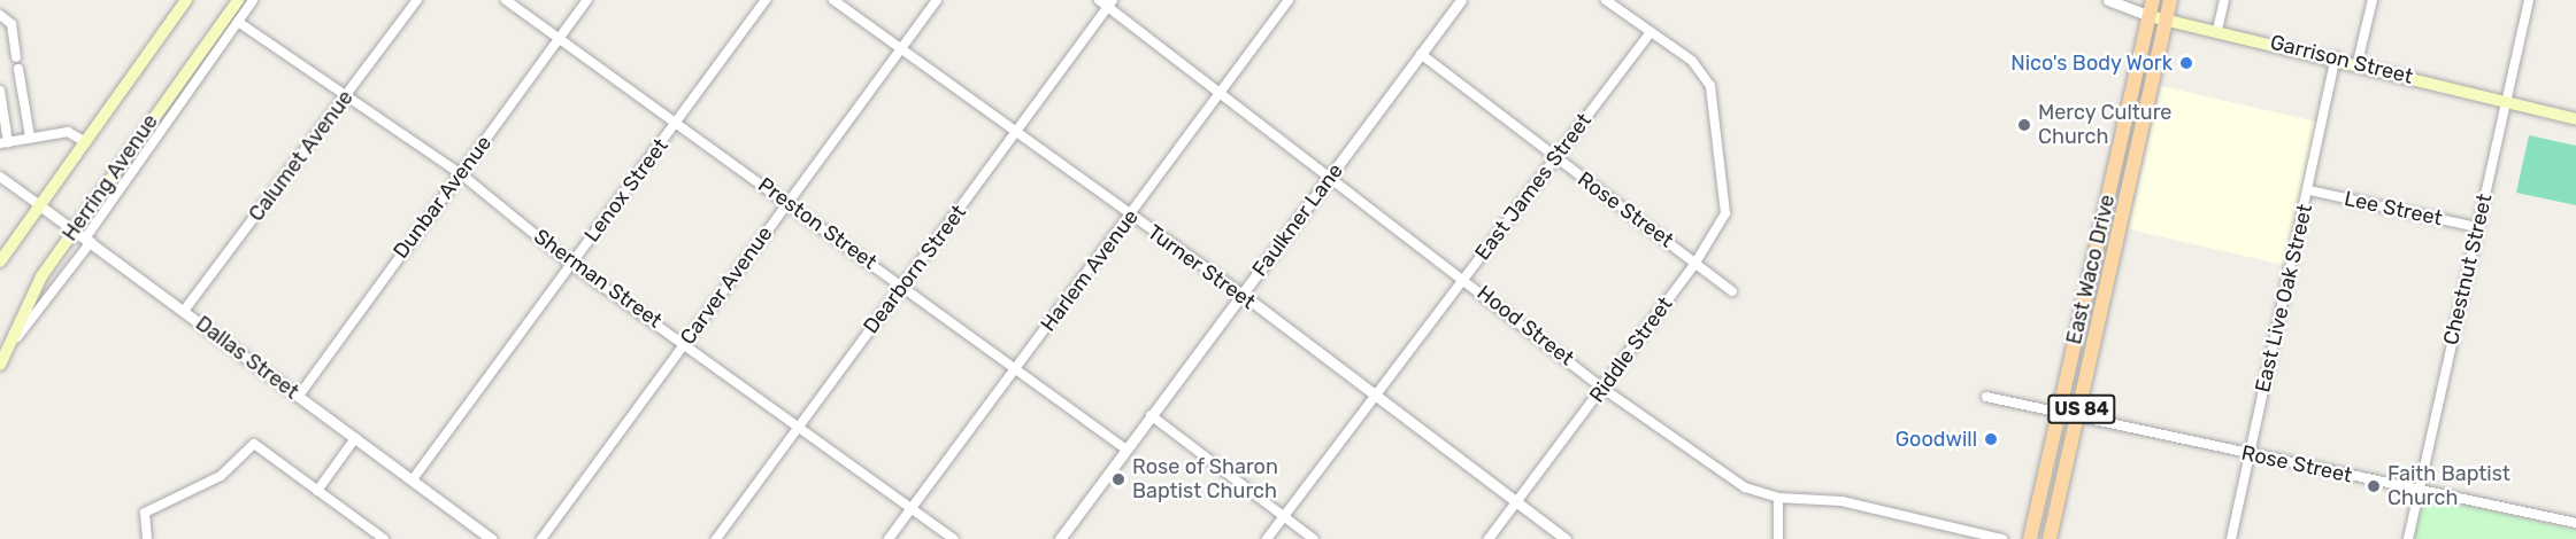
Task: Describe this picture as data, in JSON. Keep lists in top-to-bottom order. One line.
{"streets":{"main road":["Garrison Street","Herring Avenue","East Waco Drive","US 84"],"street":["Calumet Avenue","East James Street","Lenox Street","Dunbar Avenue","Lee Street","Rose Street","Faulkner Lane","Preston Street","Turner Street","Dearborn Street","Chestnut Street","Harlem Avenue","Sherman Street","Carver Avenue","East Live Oak Street","Hood Street","Riddle Street","Dallas Street"]},"crossings":[["Garrison Street","East Waco Drive"],["Garrison Street","Chestnut Street"],["Garrison Street","East Live Oak Street"],["Calumet Avenue","Sherman Street"],["Calumet Avenue","Dallas Street"],["Herring Avenue","Dallas Street"],["East James Street","Rose Street"],["East James Street","Turner Street"],["East James Street","Hood Street"],["East James Street","Riddle Street"],["Lenox Street","Preston Street"],["Lenox Street","Sherman Street"],["Lenox Street","Dallas Street"],["Dunbar Avenue","Preston Street"],["Dunbar Avenue","Sherman Street"],["Dunbar Avenue","Dallas Street"],["Lee Street","Chestnut Street"],["Lee Street","East Live Oak Street"],["Rose Street","Faulkner Lane"],["Rose Street","East Waco Drive"],["Rose Street","Chestnut Street"],["Rose Street","East Live Oak Street"],["Rose Street","Riddle Street"],["Faulkner Lane","Preston Street"],["Faulkner Lane","Turner Street"],["Faulkner Lane","Hood Street"],["Preston Street","Dearborn Street"],["Preston Street","Harlem Avenue"],["Preston Street","Carver Avenue"],["Turner Street","Dearborn Street"],["Turner Street","Harlem Avenue"],["Turner Street","Carver Avenue"],["Turner Street","Riddle Street"],["Dearborn Street","Sherman Street"],["Dearborn Street","Hood Street"],["Harlem Avenue","Sherman Street"],["Harlem Avenue","Hood Street"],["Sherman Street","Carver Avenue"],["Hood Street","Riddle Street"]],"places":["Nico's Body Work","Mercy Culture Church","Goodwill","Rose of Sharon Baptist Church","Faith Baptist Church"]}
